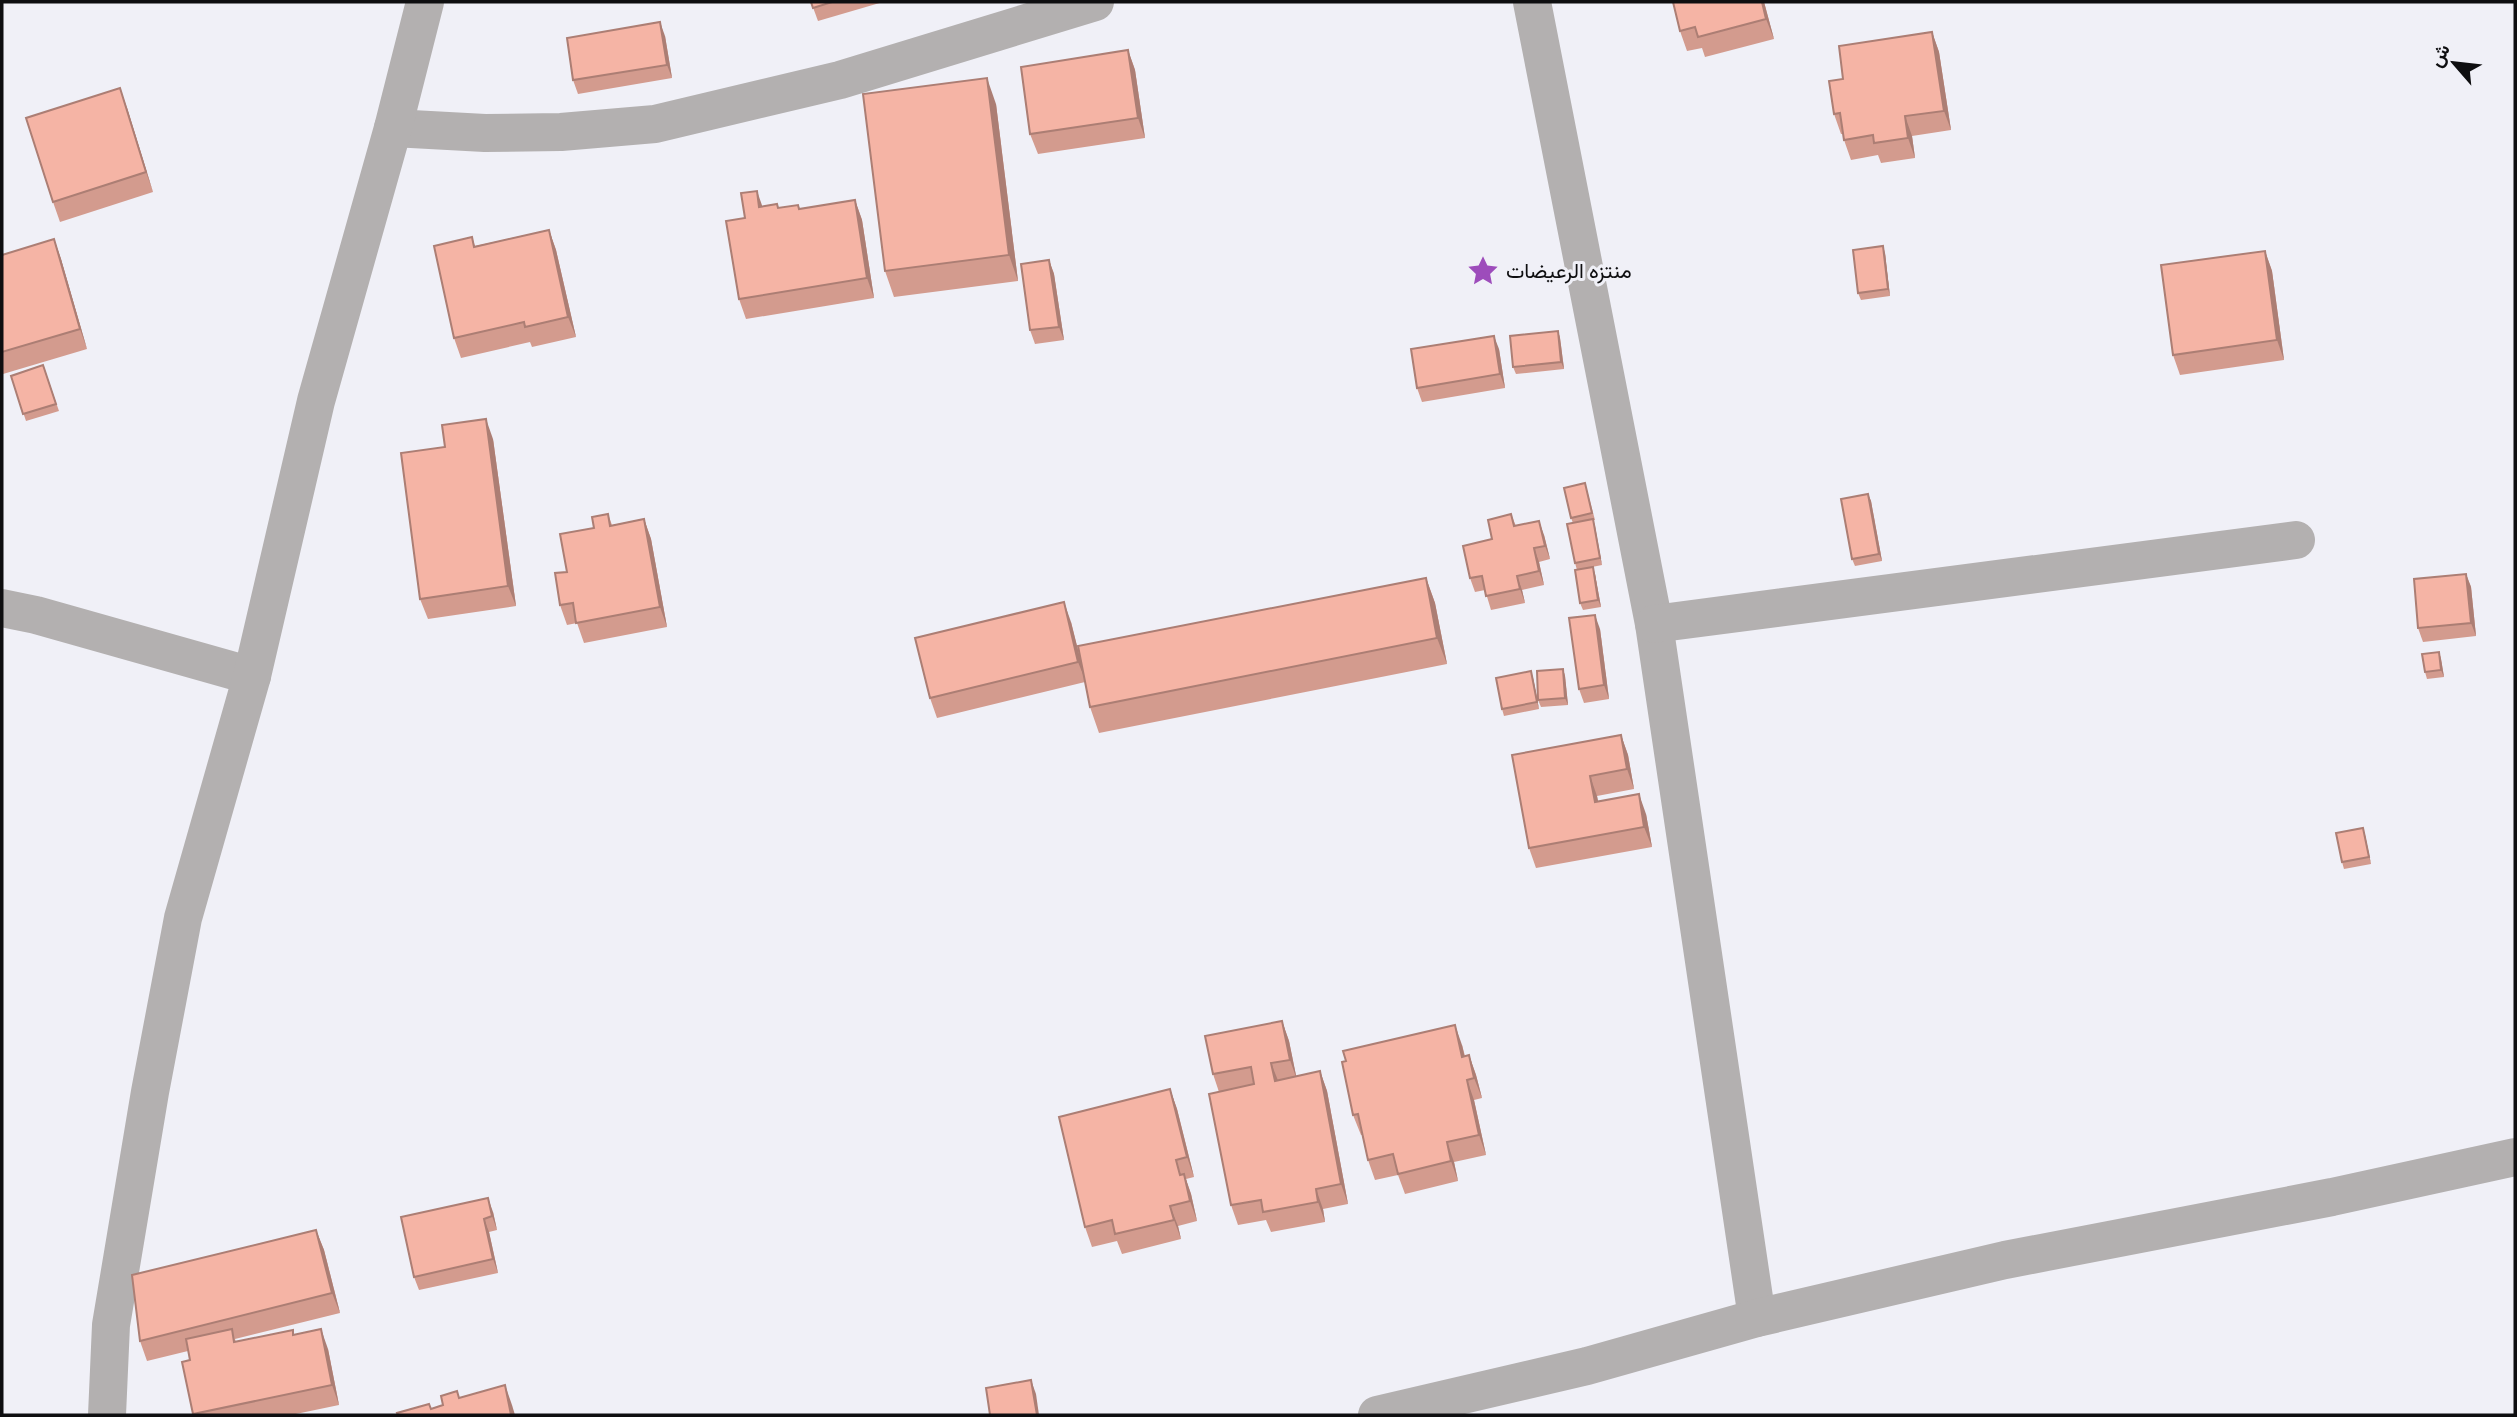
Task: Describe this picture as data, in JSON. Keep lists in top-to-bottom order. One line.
{"places":{"place":["منتزه الرعيضات"]},"north":"top left"}
